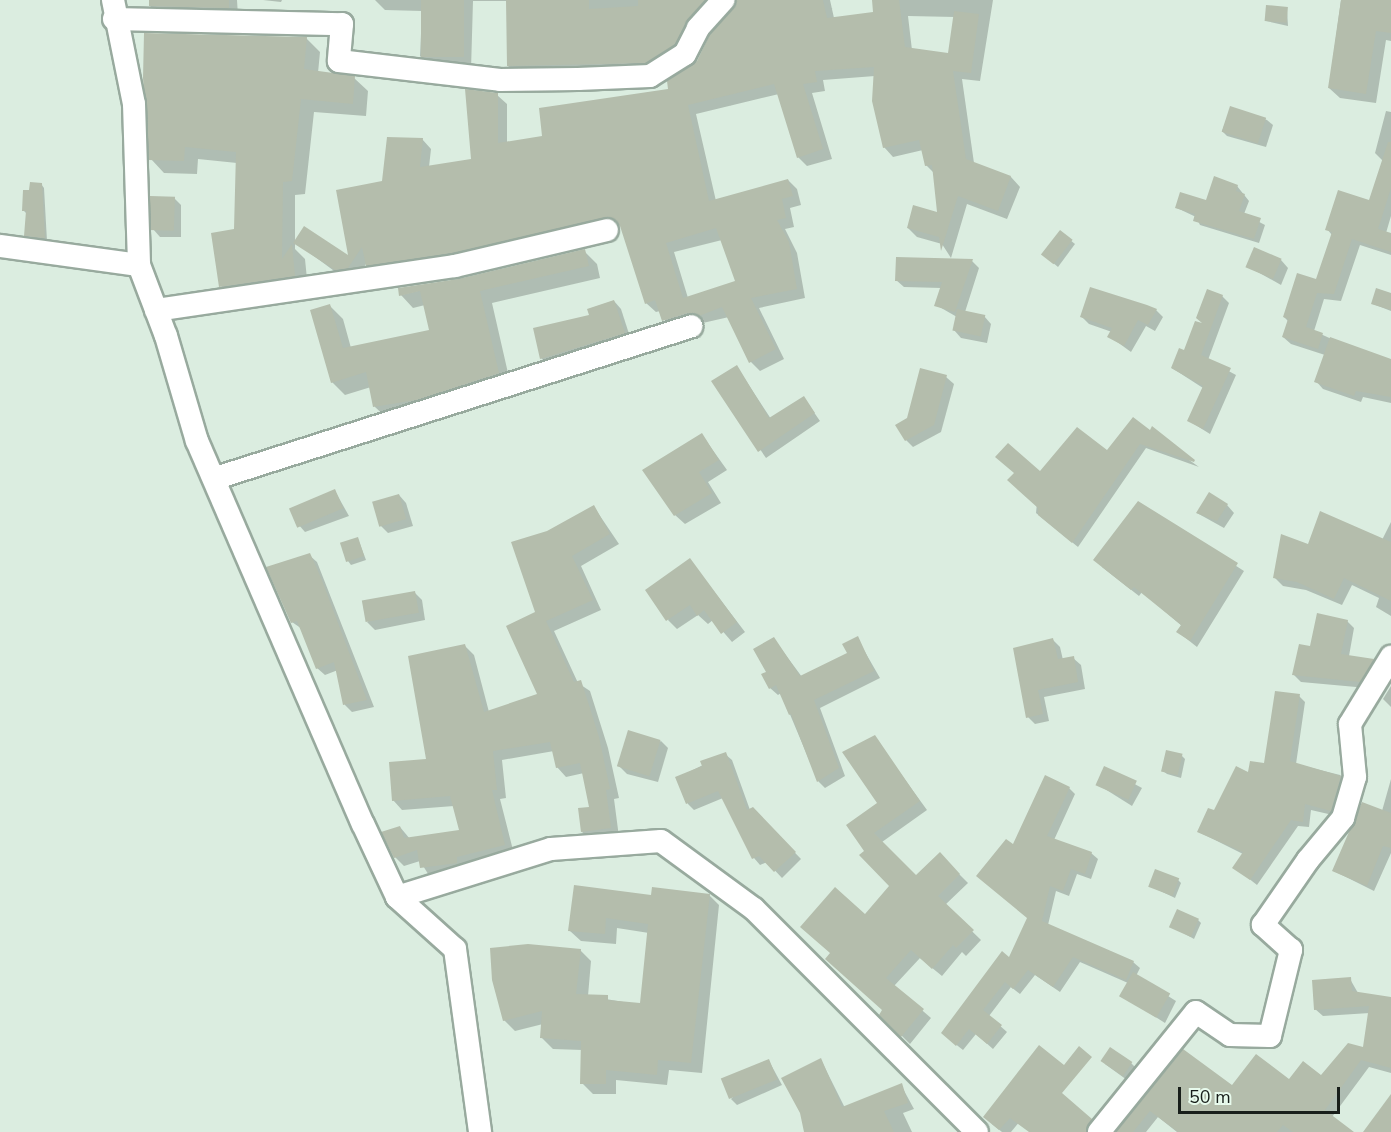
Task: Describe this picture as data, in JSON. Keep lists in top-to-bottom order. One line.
{"scale_bar":"50 m"}
